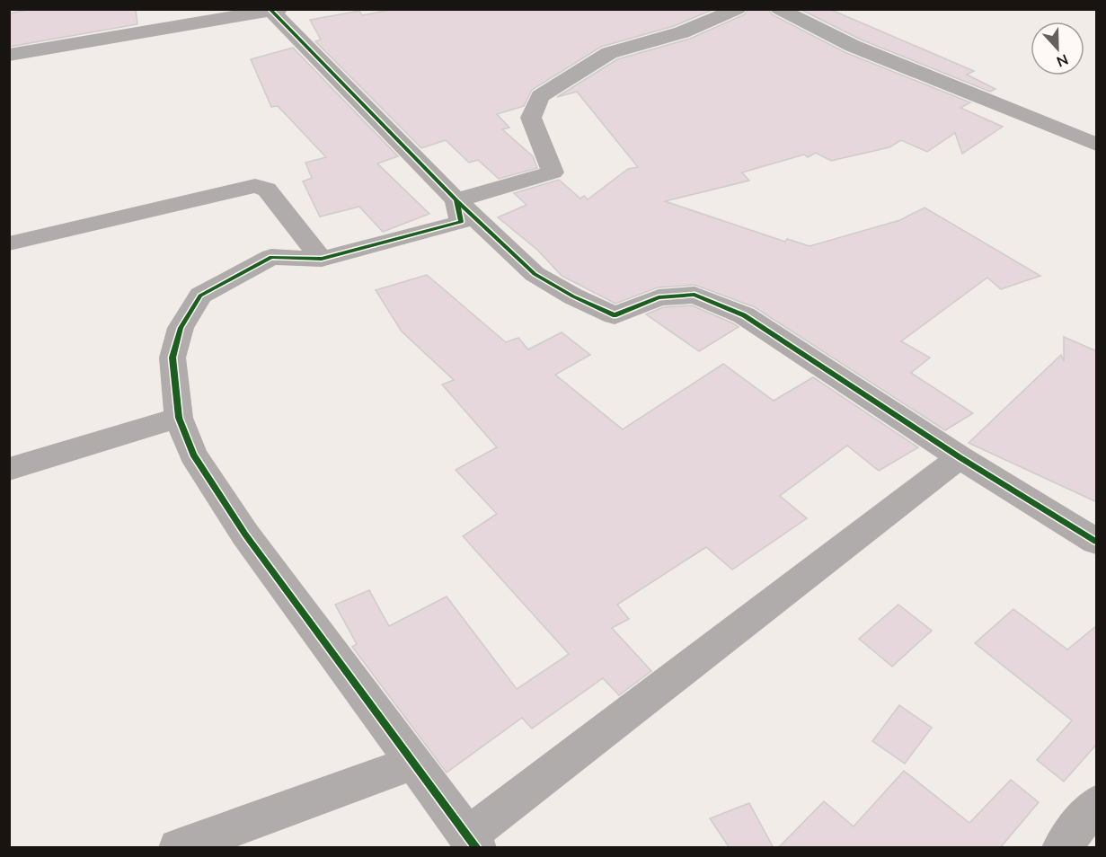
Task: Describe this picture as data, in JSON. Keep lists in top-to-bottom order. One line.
{"north":"bottom"}
